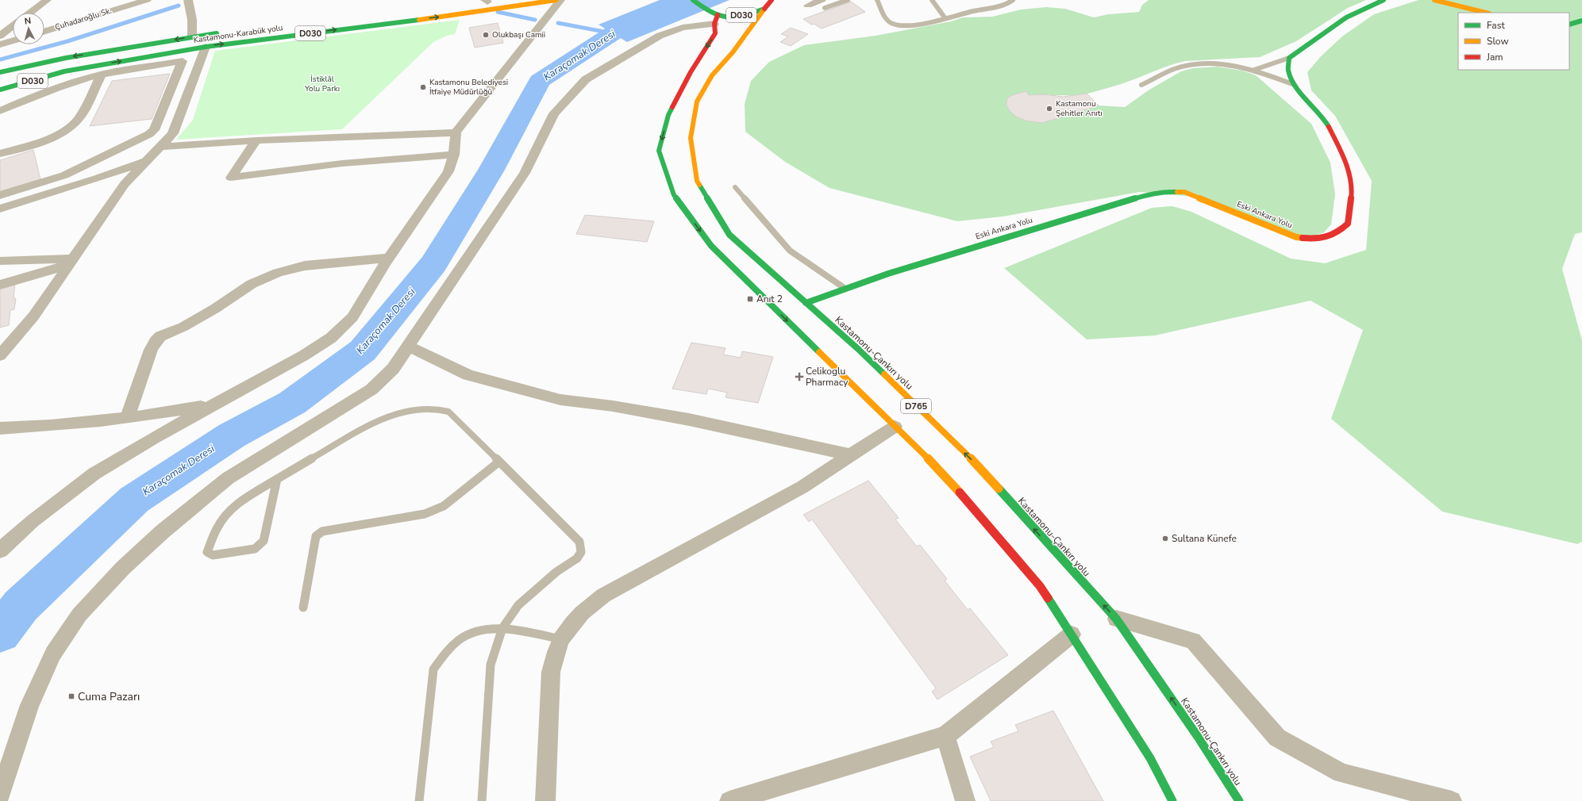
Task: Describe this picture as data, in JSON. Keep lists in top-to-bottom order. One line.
{"streets":{"main road":["D030","Kastamonu-Karabük yolu","Eski Ankara Yolu","Kastamonu-Çankırı yolu","D765"],"street":["Çuhadaroğlu Sk."]},"crossings":[["D030","Kastamonu-Çankırı yolu"],["D030","D765"],["Eski Ankara Yolu","Kastamonu-Çankırı yolu"]],"water":["Karaçomak Deresi"],"parks":["İstiklâl Yolu Parkı"],"places":{"other":["Olukbaşı Camii","Kastamonu Belediyesi İtfaiye Müdürlüğü","Kastamonu Şehitler Anıtı","Sultana Künefe"],"transit":["Anıt 2","Cuma Pazarı"],"health":["Celikoglu Pharmacy"]},"legend":["Fast","Slow","Jam"],"north":"top"}
